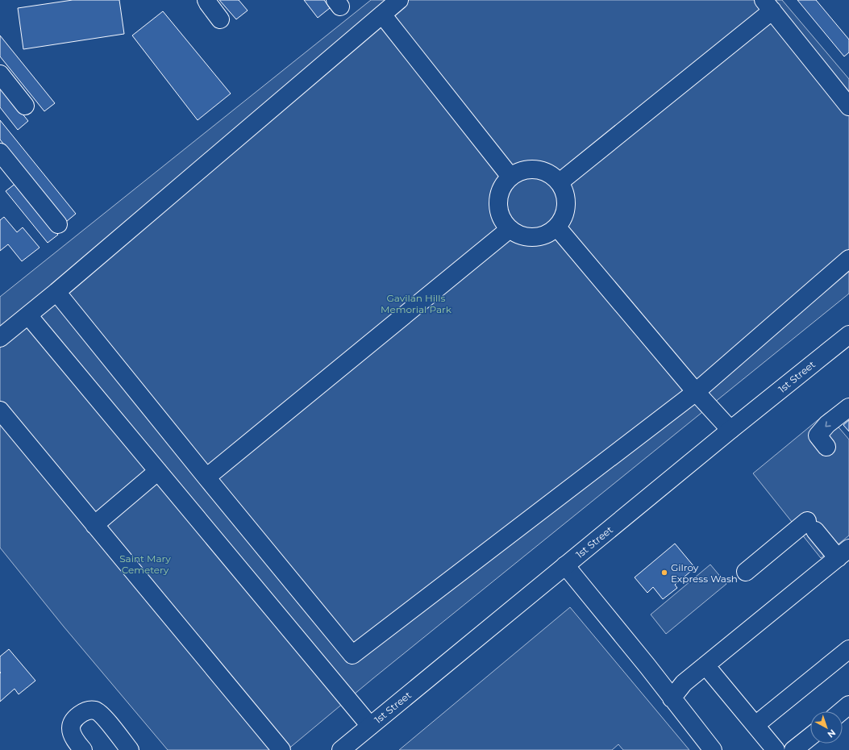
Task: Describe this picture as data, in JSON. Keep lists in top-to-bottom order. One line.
{"streets":{"main road":["1st Street"]},"parks":["Gavilan Hills Memorial Park","Saint Mary Cemetery"],"places":["Gilroy Express Wash"],"north":"bottom right"}
